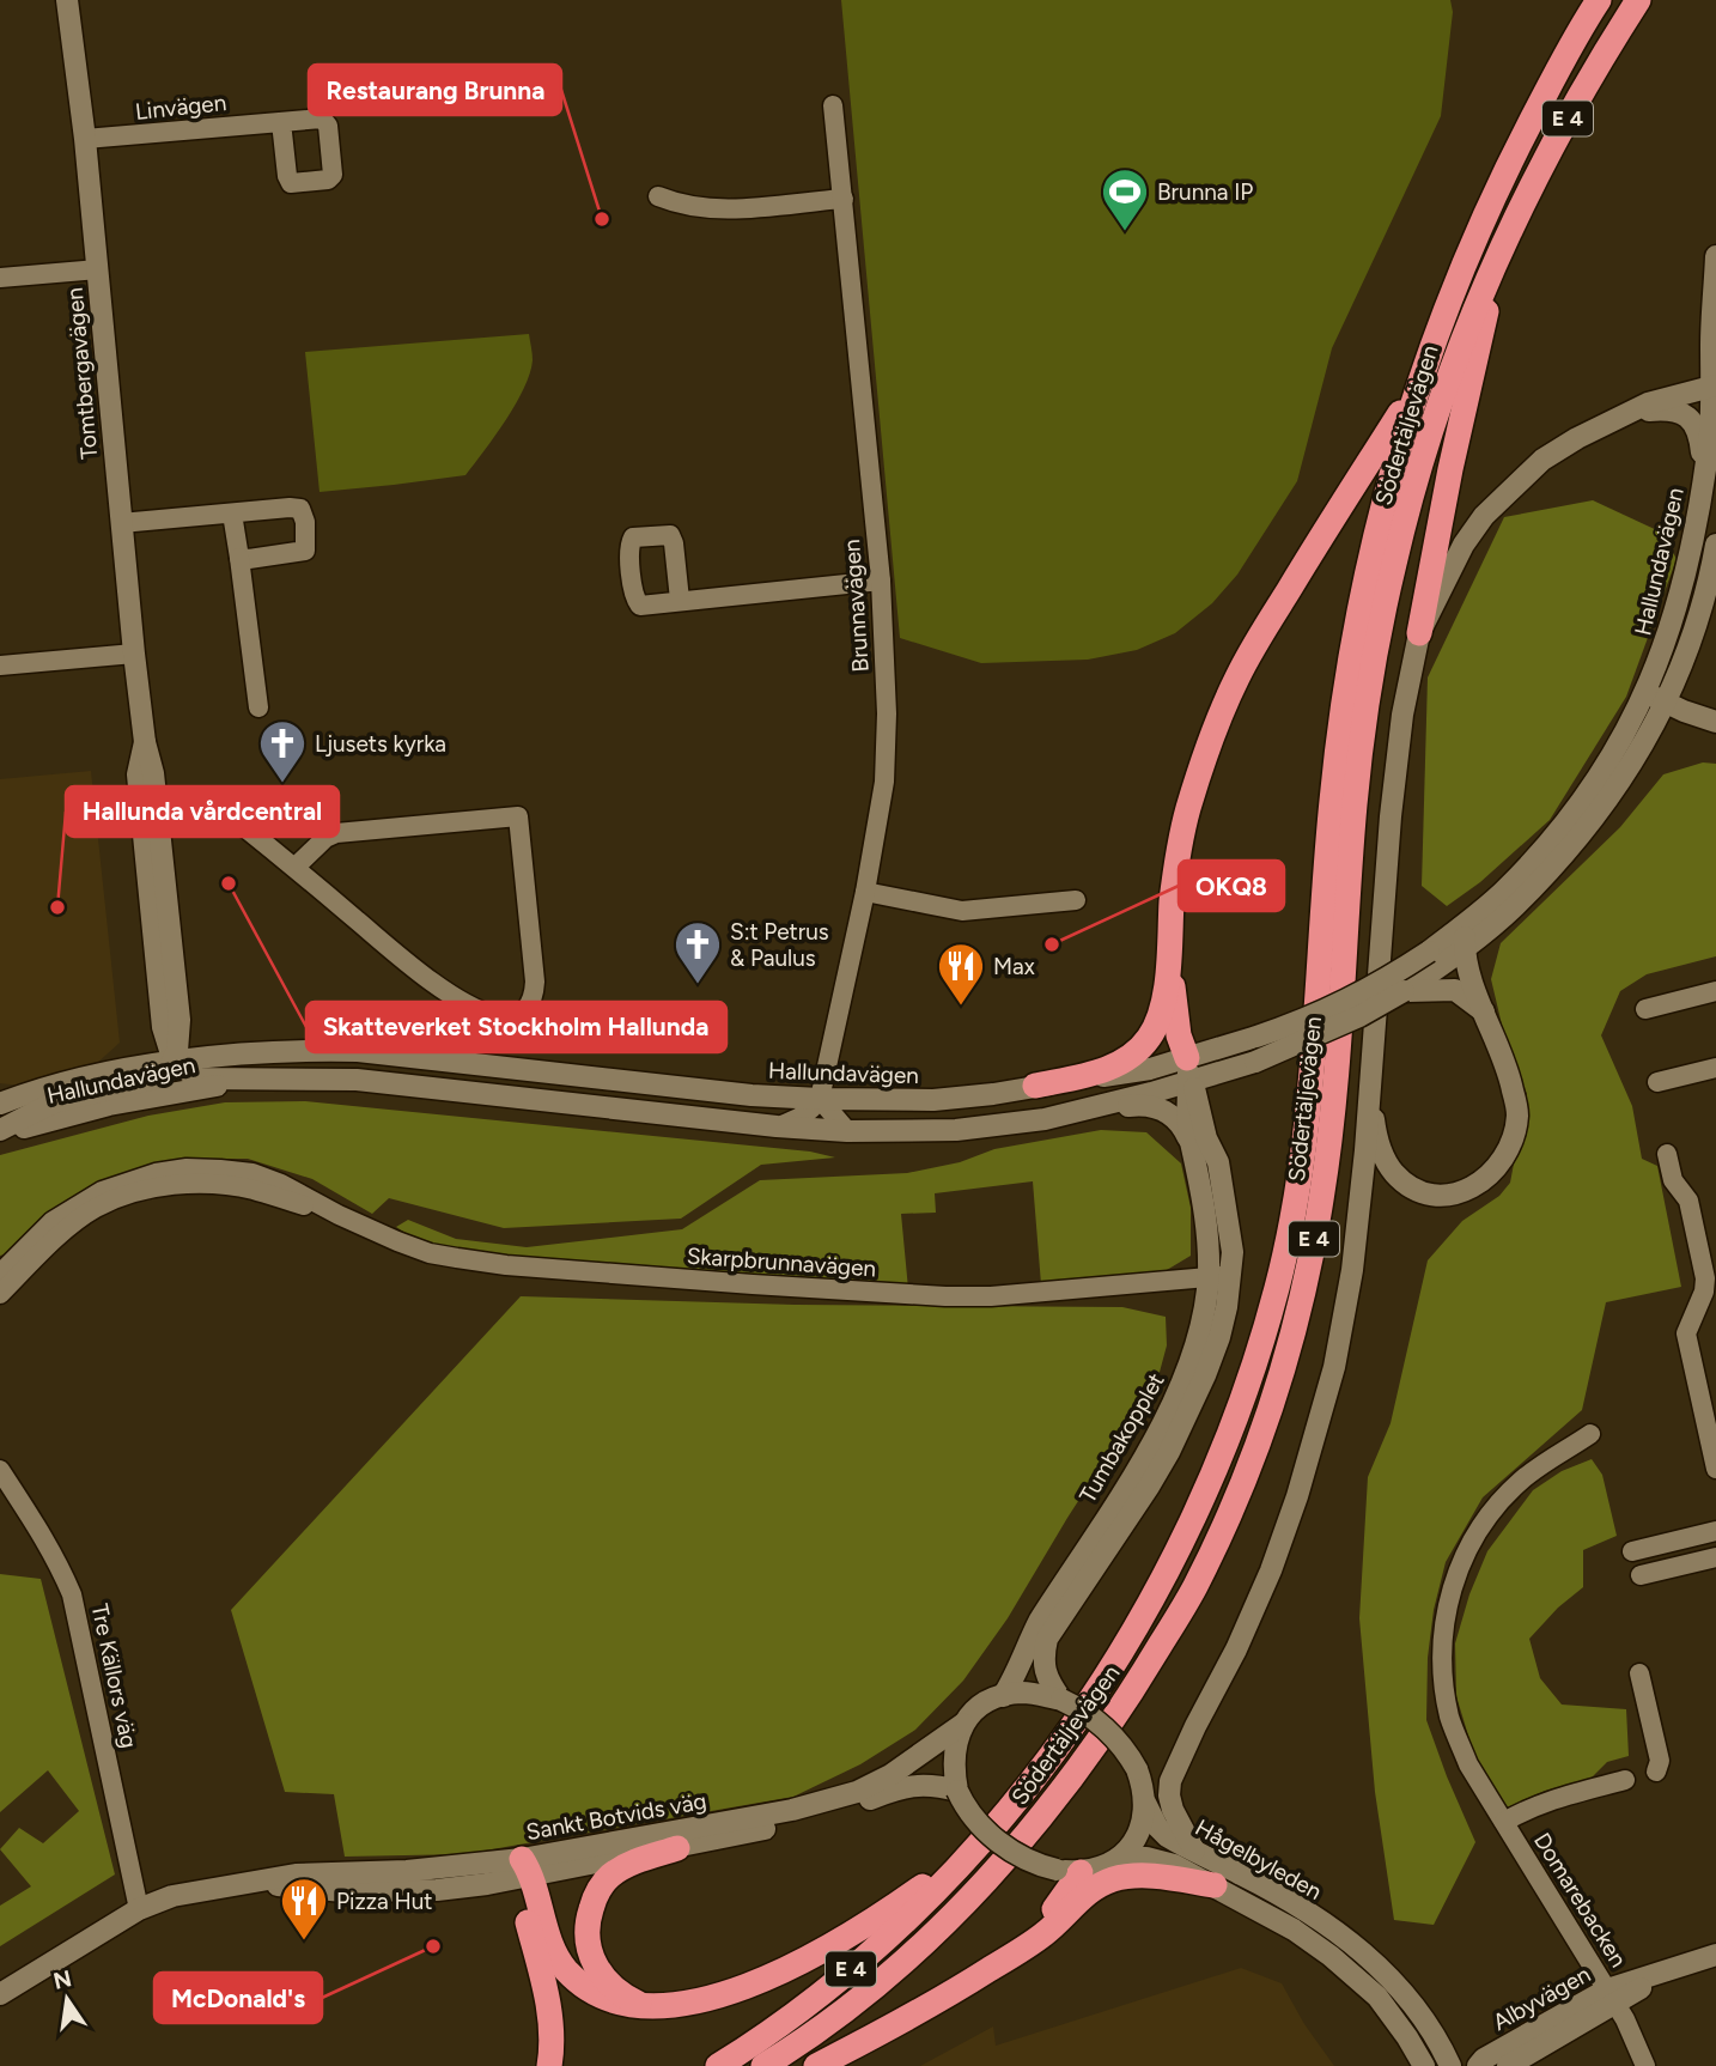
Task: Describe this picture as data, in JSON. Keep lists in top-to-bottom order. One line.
{"streets":{"highway":["E 4","Södertäljevägen"],"main road":["Tomtbergavägen","Hallundavägen","Tumbakopplet","Sankt Botvids väg","Hågelbyleden","Albyvägen"],"street":["Linvägen","Brunnavägen","Skarpbrunnavägen","Tre Källors väg","Domarebacken"]},"crossings":[["Linvägen","Tomtbergavägen"],["E 4","Södertäljevägen"],["Tomtbergavägen","Hallundavägen"],["Hallundavägen","Brunnavägen"],["Hallundavägen","Tumbakopplet"],["Skarpbrunnavägen","Tumbakopplet"],["Tumbakopplet","Sankt Botvids väg"],["Tumbakopplet","Hågelbyleden"],["Tre Källors väg","Sankt Botvids väg"],["Sankt Botvids väg","Hågelbyleden"],["Domarebacken","Albyvägen"]],"places":{"other":["Restaurang Brunna","Skatteverket Stockholm Hallunda","Hallunda vårdcentral","OKQ8","McDonald's"],"sports":["Brunna IP"],"church":["Ljusets kyrka","S:t Petrus & Paulus"],"restaurant":["Max","Pizza Hut"]},"north":"top"}
